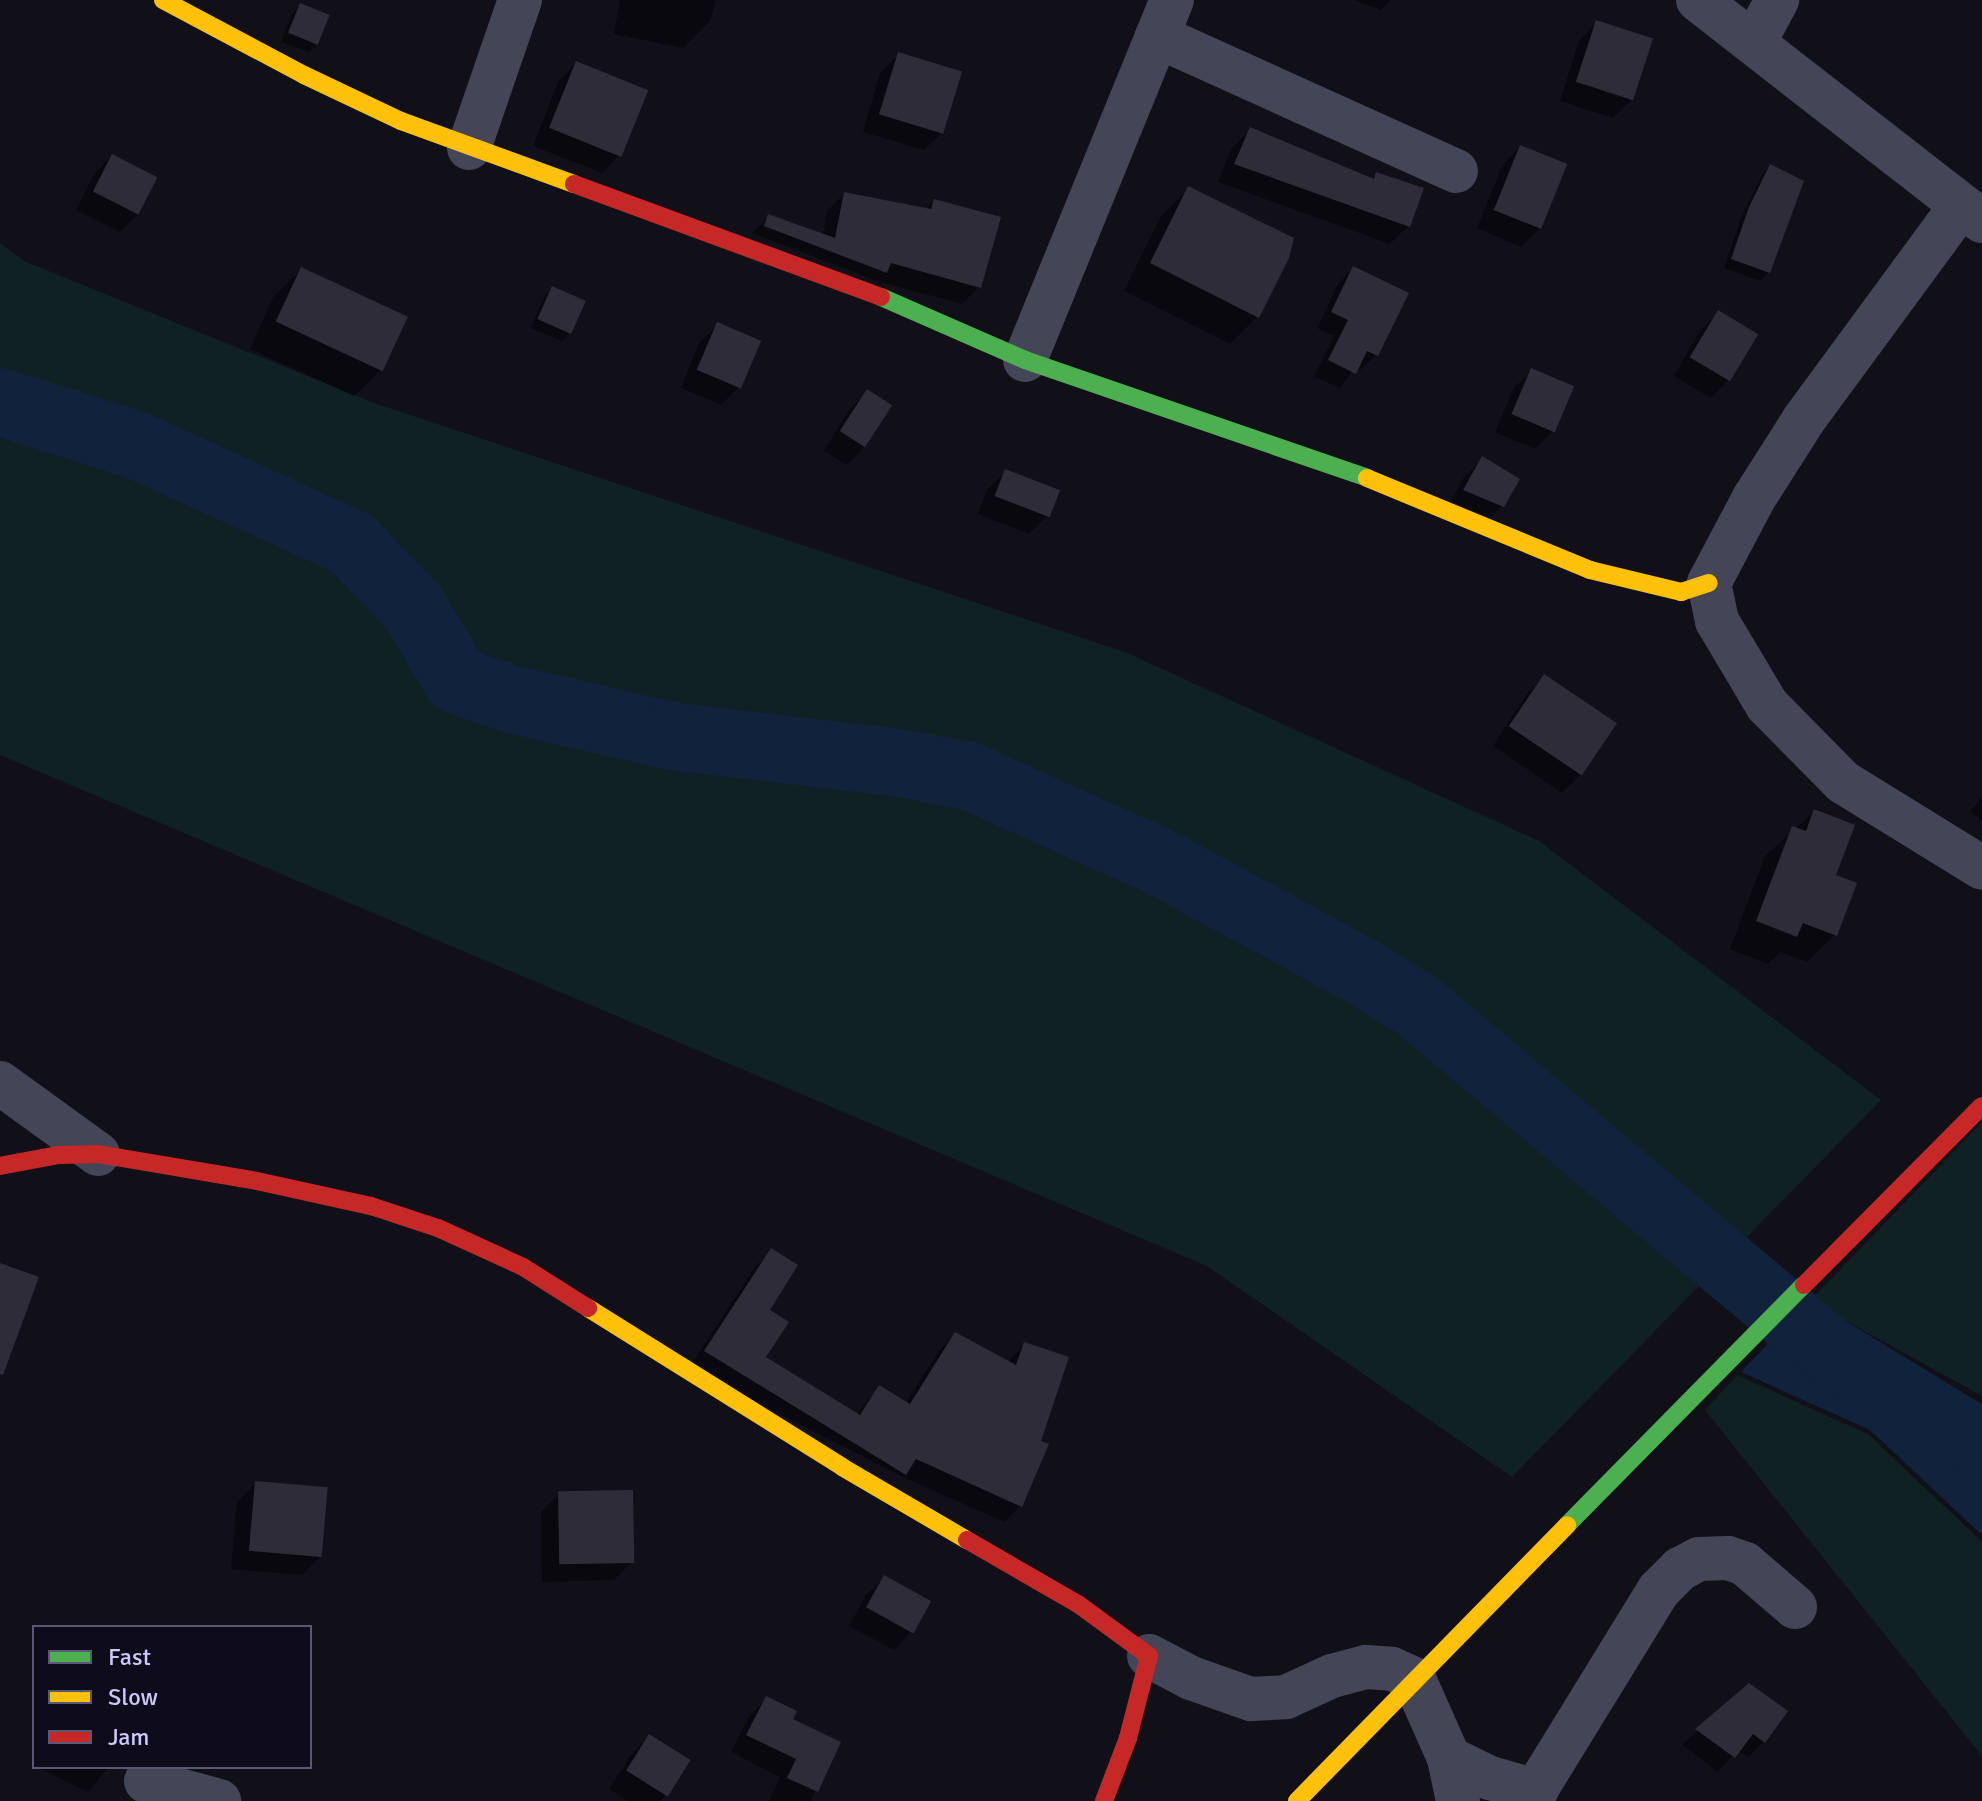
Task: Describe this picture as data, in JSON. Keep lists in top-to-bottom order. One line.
{"legend":["Fast","Slow","Jam"]}
